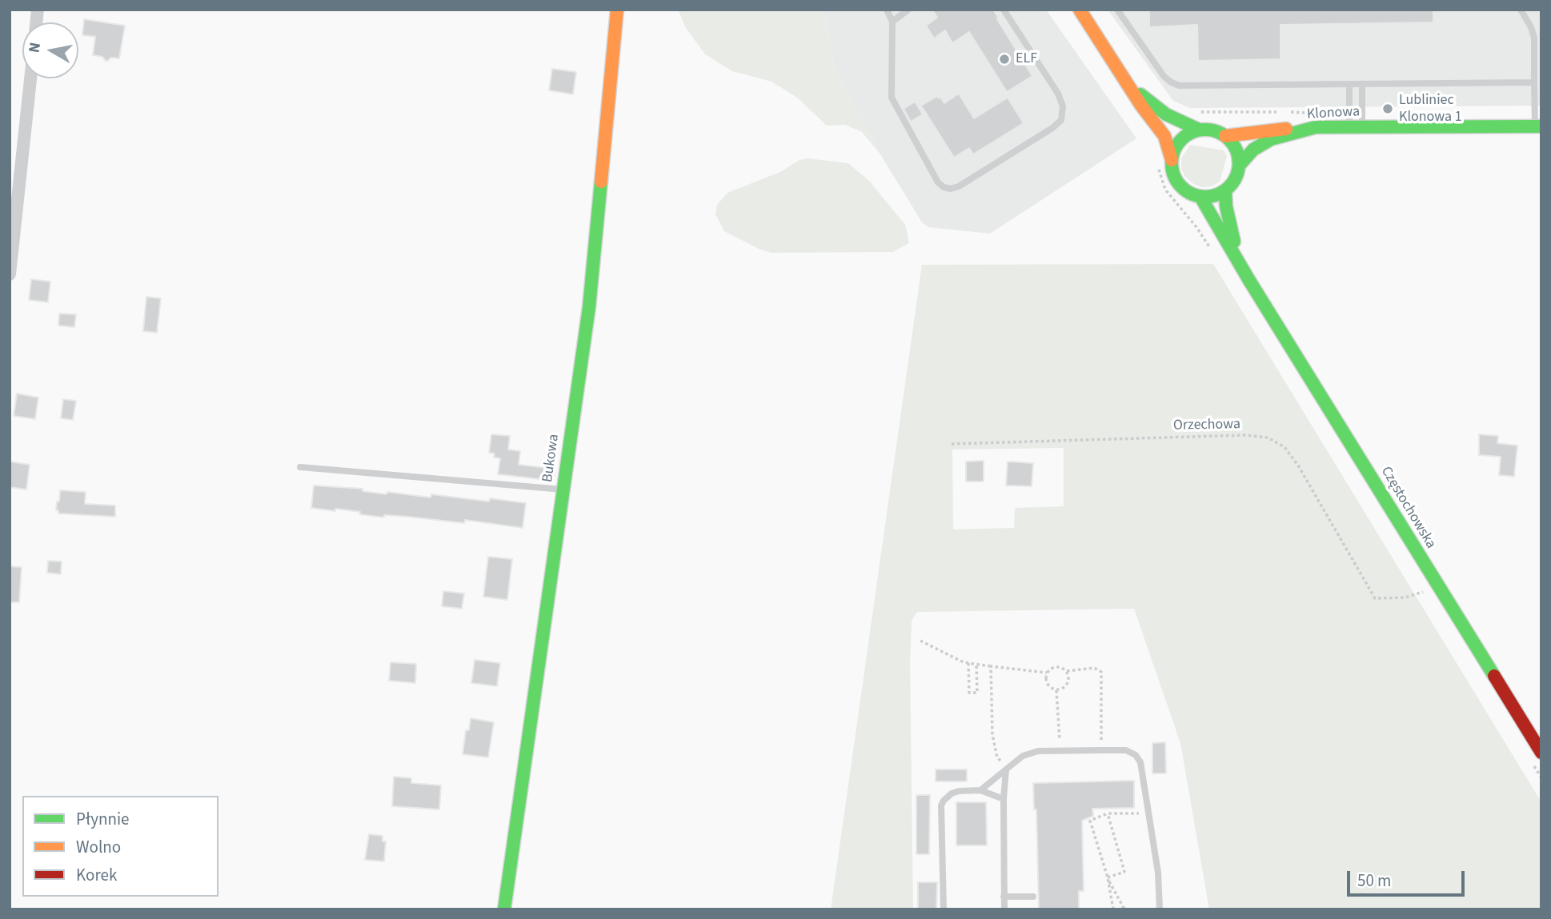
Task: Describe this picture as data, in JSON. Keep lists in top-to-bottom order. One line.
{"streets":{"street":["Klonowa","Bukowa","Częstochowska"],"path":["Orzechowa"]},"crossings":[["Klonowa","Częstochowska"],["Orzechowa","Częstochowska"]],"places":["ELF","Lubliniec Klonowa 1"],"legend":["Płynnie","Wolno","Korek"],"scale_bar":"50 m","north":"left"}
